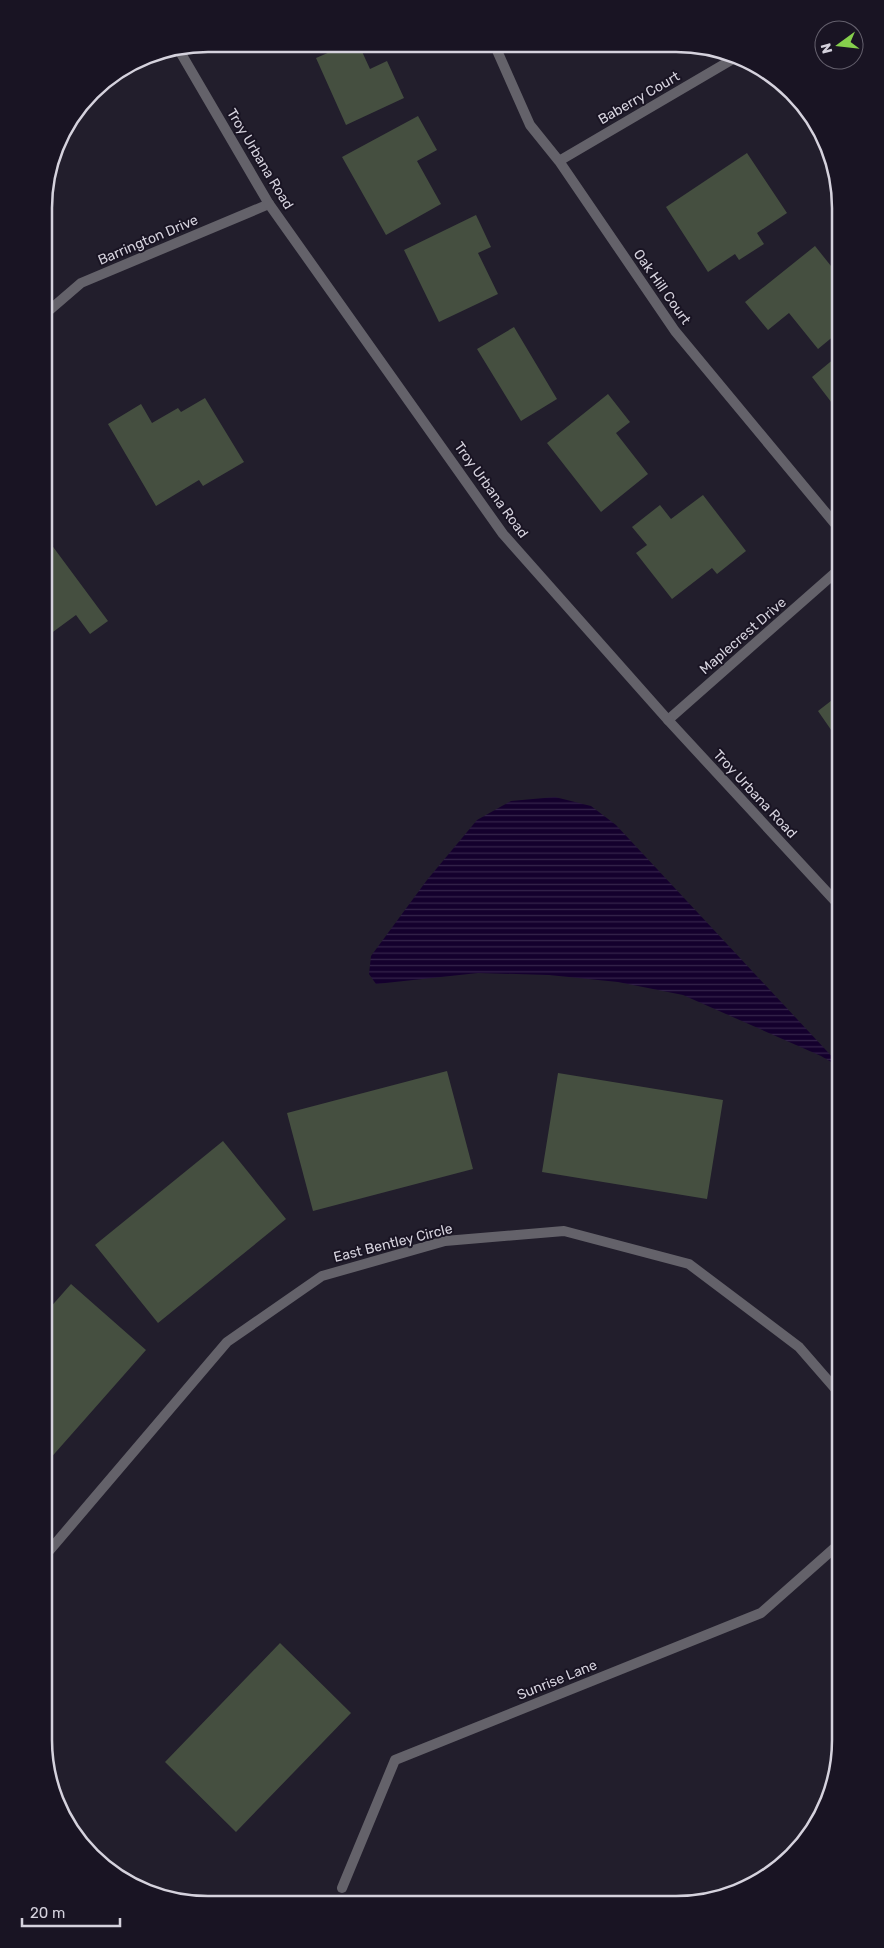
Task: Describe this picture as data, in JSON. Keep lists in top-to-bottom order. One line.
{"streets":{"street":["Baberry Court","Troy Urbana Road","Barrington Drive","Oak Hill Court","Maplecrest Drive","East Bentley Circle","Sunrise Lane"]},"crossings":[["Baberry Court","Oak Hill Court"],["Troy Urbana Road","Barrington Drive"],["Troy Urbana Road","Maplecrest Drive"]],"scale_bar":"20 m","north":"left"}
